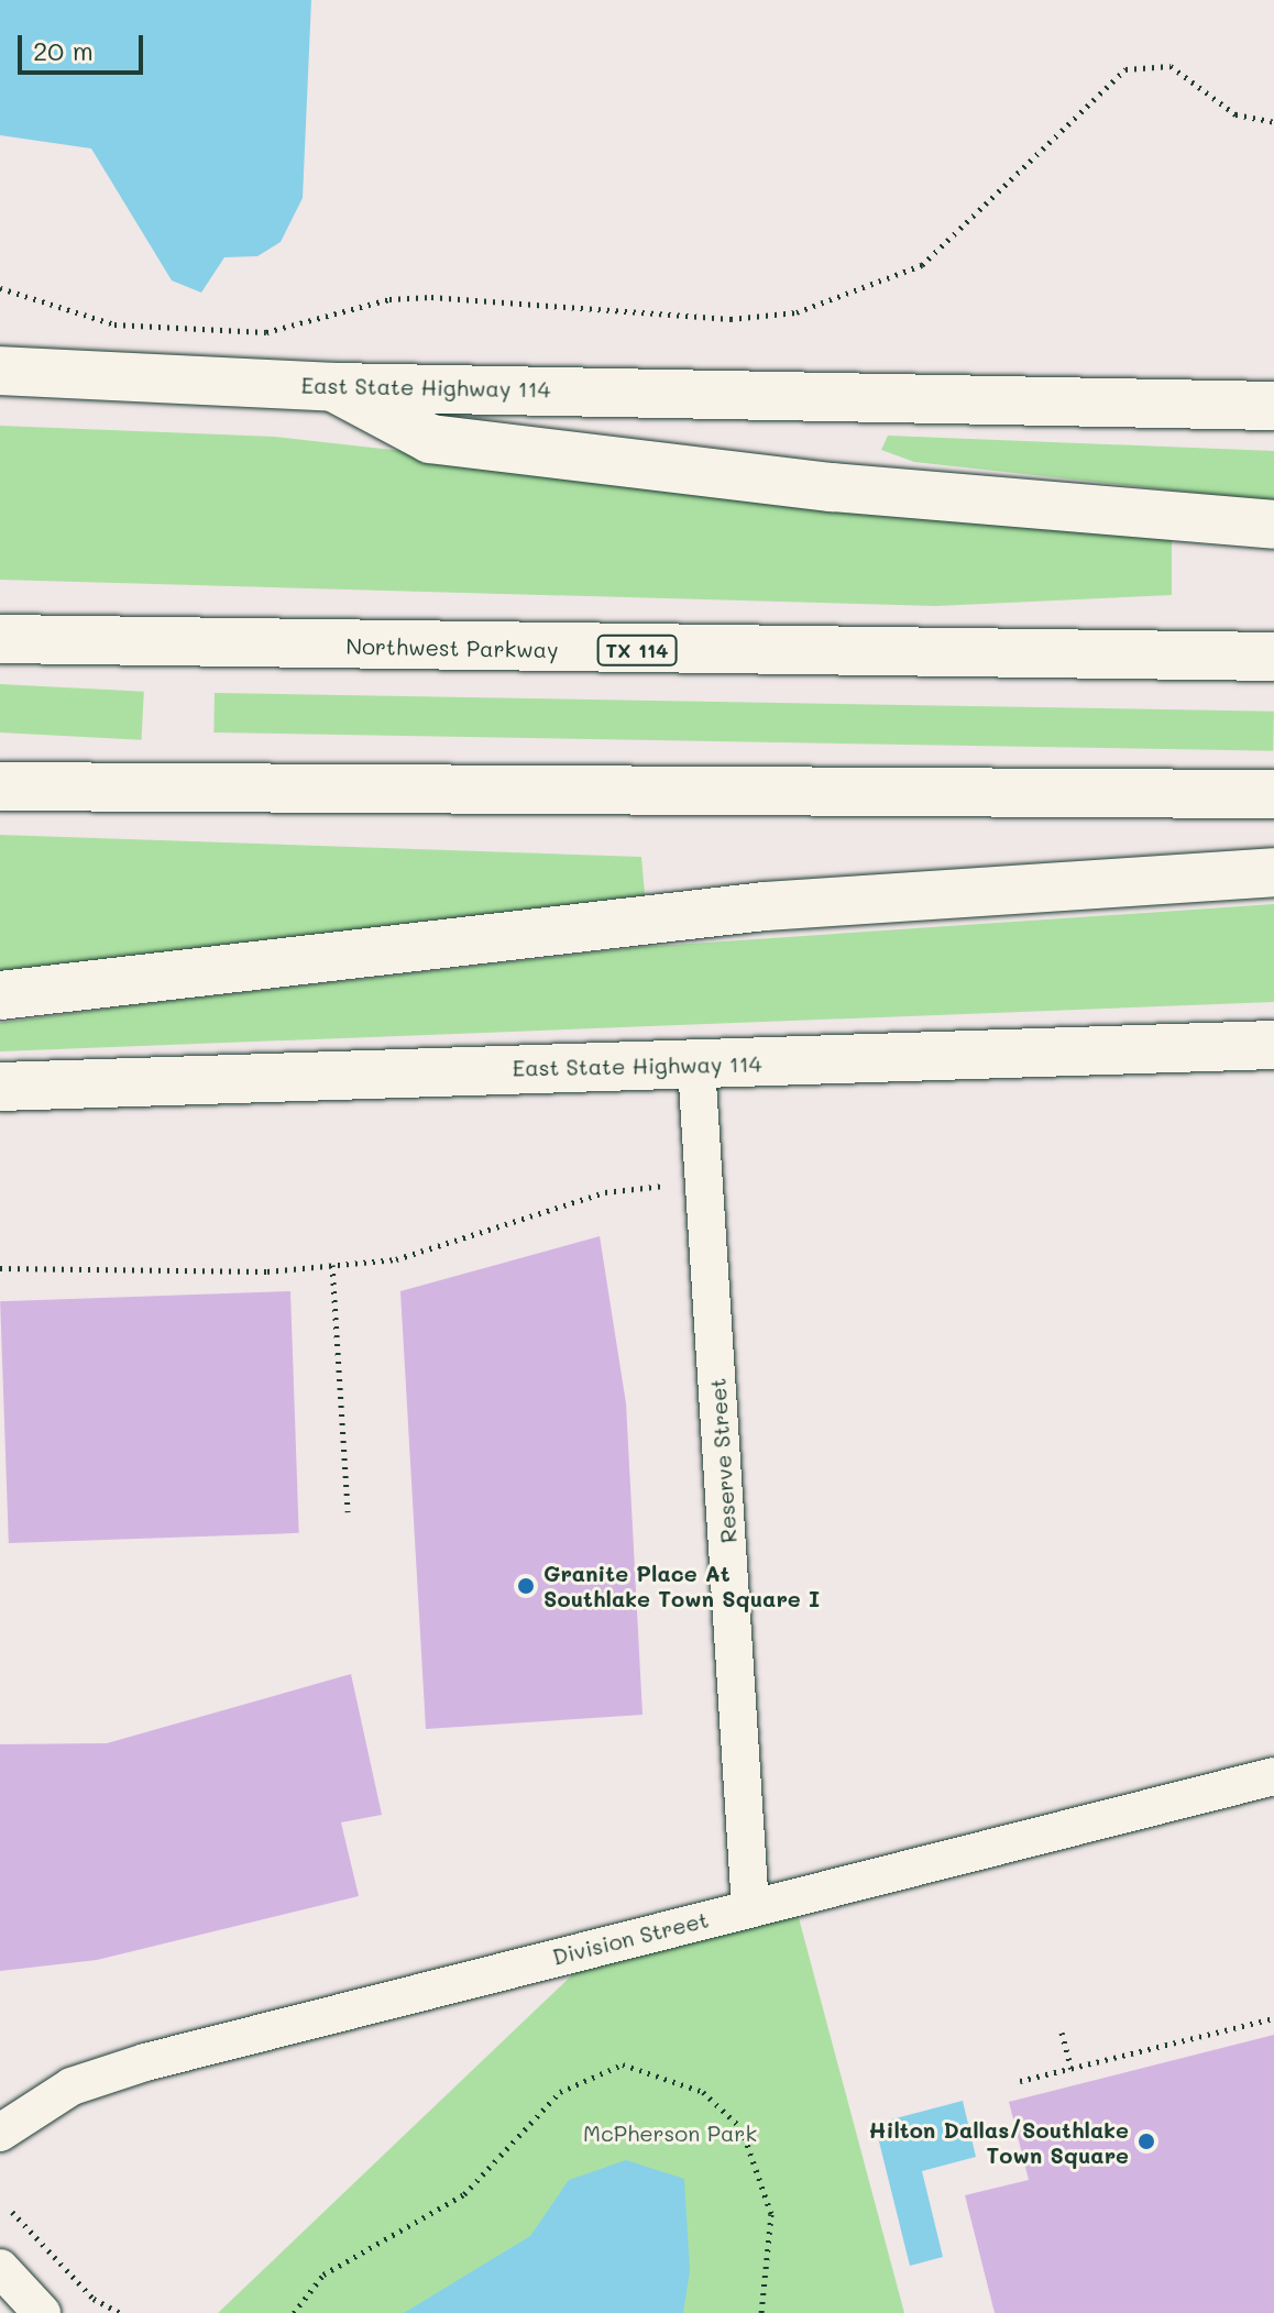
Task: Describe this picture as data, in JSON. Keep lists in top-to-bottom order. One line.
{"streets":{"main road":["East State Highway 114","Northwest Parkway","TX 114"],"street":["Reserve Street","Division Street"]},"crossings":[["East State Highway 114","Reserve Street"],["Reserve Street","Division Street"]],"parks":["McPherson Park"],"places":["Granite Place At Southlake Town Square I","Hilton Dallas/Southlake Town Square"],"scale_bar":"20 m"}
